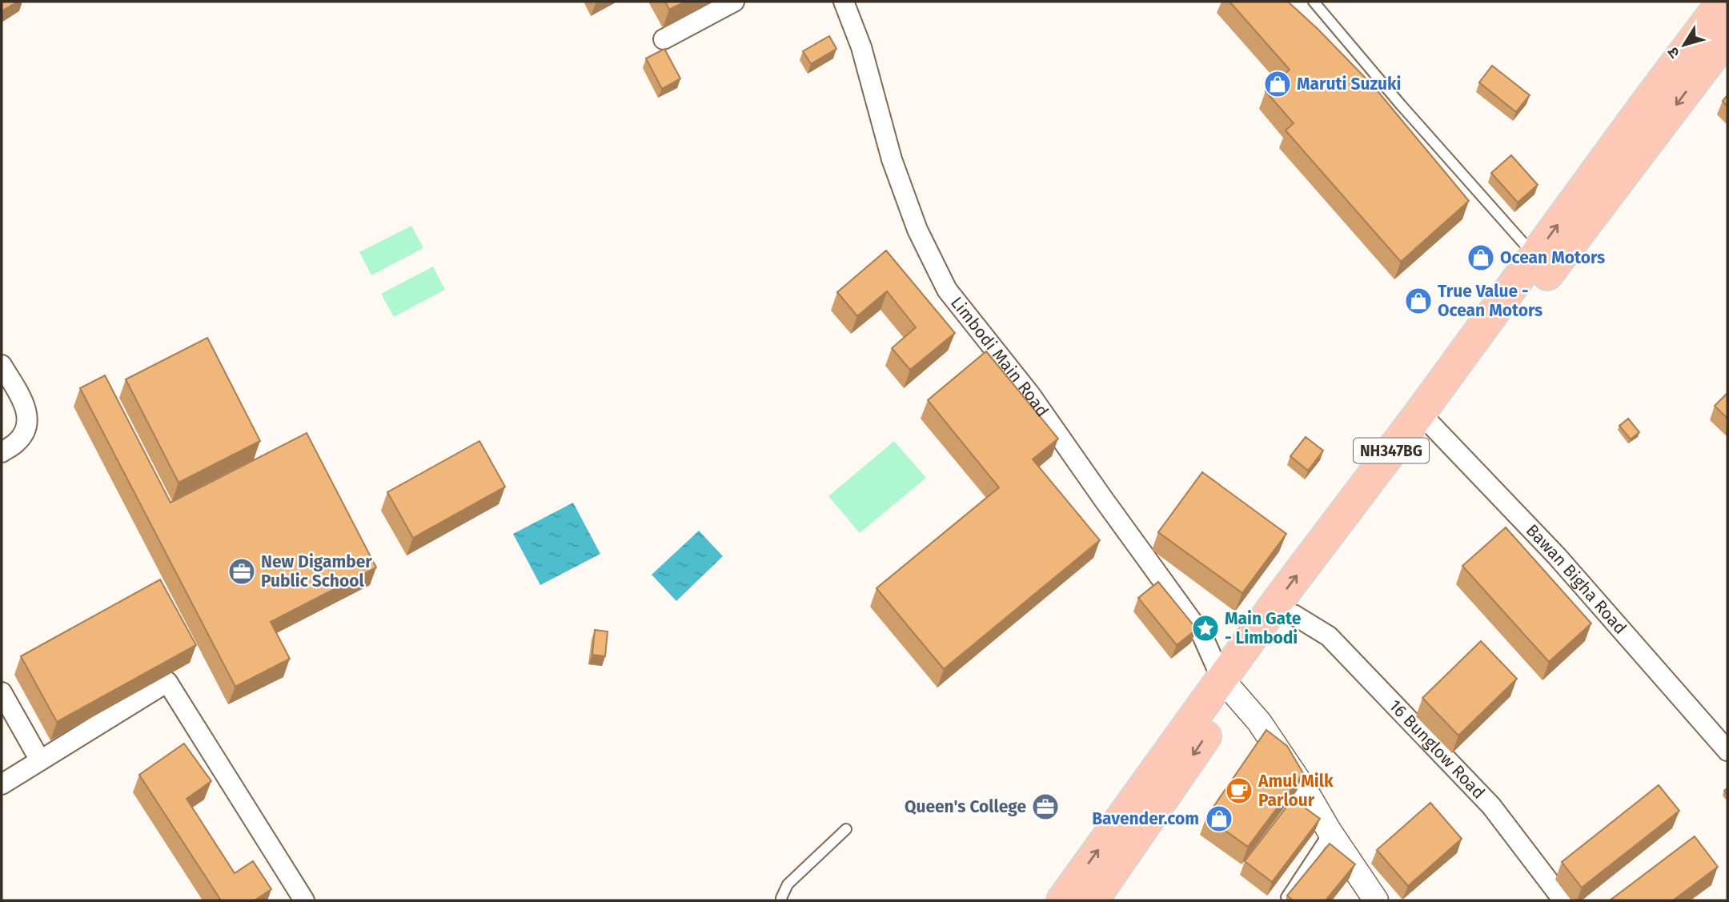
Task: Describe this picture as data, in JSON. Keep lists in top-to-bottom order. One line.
{"streets":{"main road":["NH347BG"],"street":["Limbodi Main Road","Bawan Bigha Road","16 Bunglow Road"]},"crossings":[["Limbodi Main Road","NH347BG"],["NH347BG","Bawan Bigha Road"],["NH347BG","16 Bunglow Road"]],"places":{"shop":["Maruti Suzuki","Ocean Motors","True Value - Ocean Motors","Bavender.com"],"office":["New Digamber Public School","Queen's College"],"place":["Main Gate - Limbodi"],"cafe":["Amul Milk Parlour"]},"north":"bottom left"}
